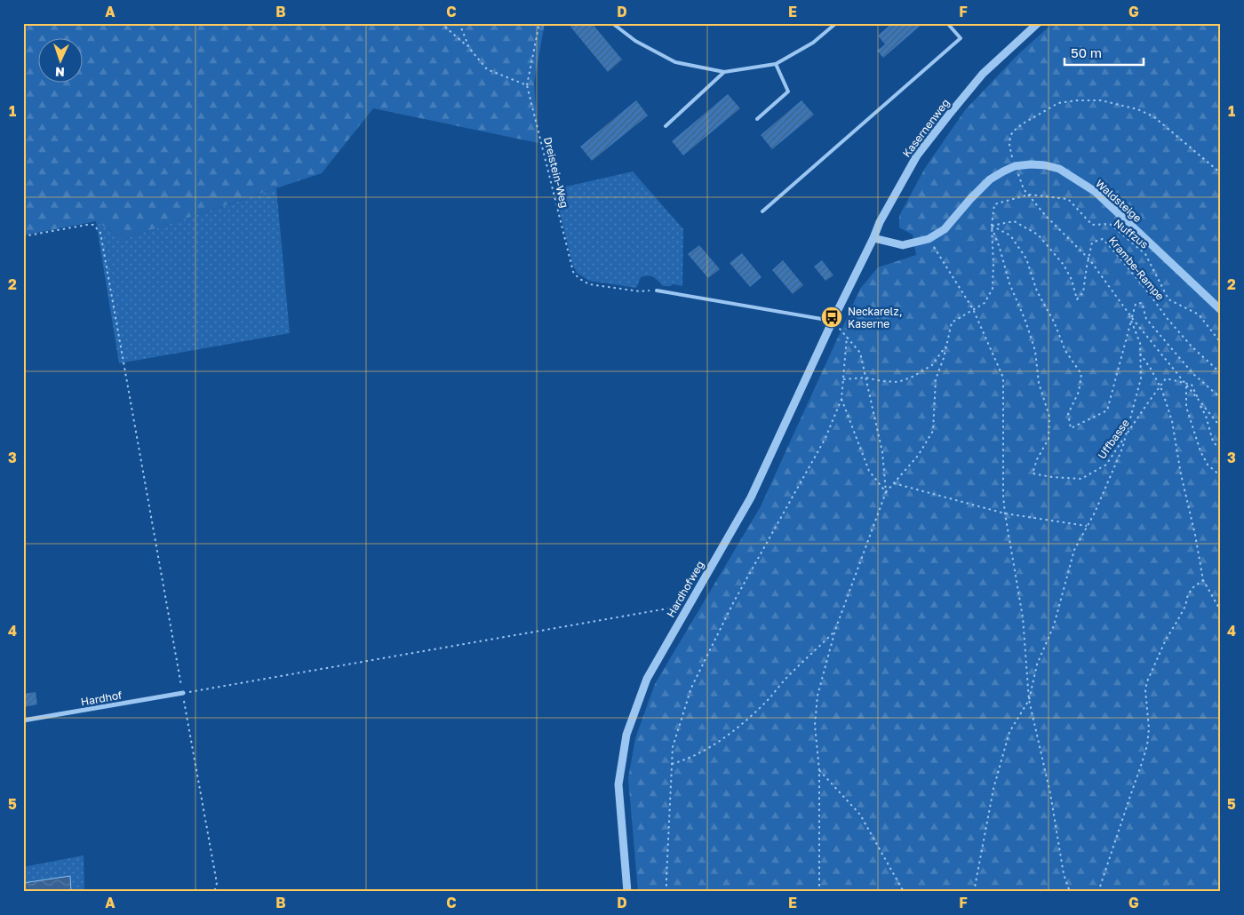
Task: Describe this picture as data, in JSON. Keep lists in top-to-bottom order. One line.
{"streets":{"street":["Kasernenweg","Waldsteige","Hardhofweg","Hardhof"],"path":["Dreistein-Weg","Nuffzus","Krambe-Rampe","Uffbasse"]},"crossings":[["Kasernenweg","Waldsteige"],["Kasernenweg","Hardhofweg"],["Nuffzus","Krambe-Rampe"],["Nuffzus","Uffbasse"],["Krambe-Rampe","Uffbasse"]],"places":{"bus stop":["Neckarelz, Kaserne"]},"scale_bar":"50 m","north":"bottom","grid":{"columns":["A","B","C","D","E","F","G"],"rows":["1","2","3","4","5"]}}
